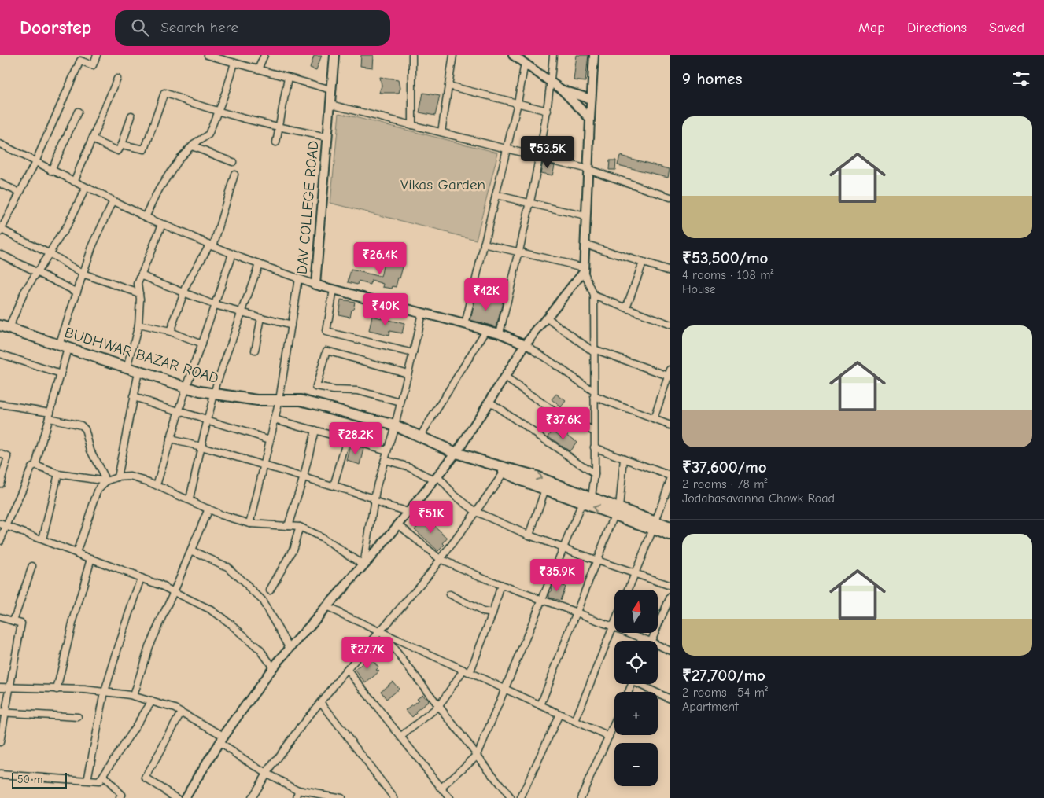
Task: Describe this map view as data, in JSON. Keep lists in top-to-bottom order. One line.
{"streets":{"highway":["BUDHWAR BAZAR ROAD"],"street":["DAV COLLEGE ROAD"]},"parks":["Vikas Garden"],"scale_bar":"50 m","north":"top","page":{"header":"Doorstep","search":"Search here","nav":["Map","Directions","Saved"],"heading":"9 homes","list":[{"name":"₹53,500/mo","note":"4 rooms · 108 m² · House"},{"name":"₹37,600/mo","note":"2 rooms · 78 m² · Jodabasavanna Chowk Road"},{"name":"₹27,700/mo","note":"2 rooms · 54 m² · Apartment"}],"price":["₹53.5K","₹26.4K","₹42K","₹40K","₹37.6K","₹28.2K","₹51K","₹35.9K","₹27.7K"],"map_buttons":["+","−"],"scale":"50 m"}}
